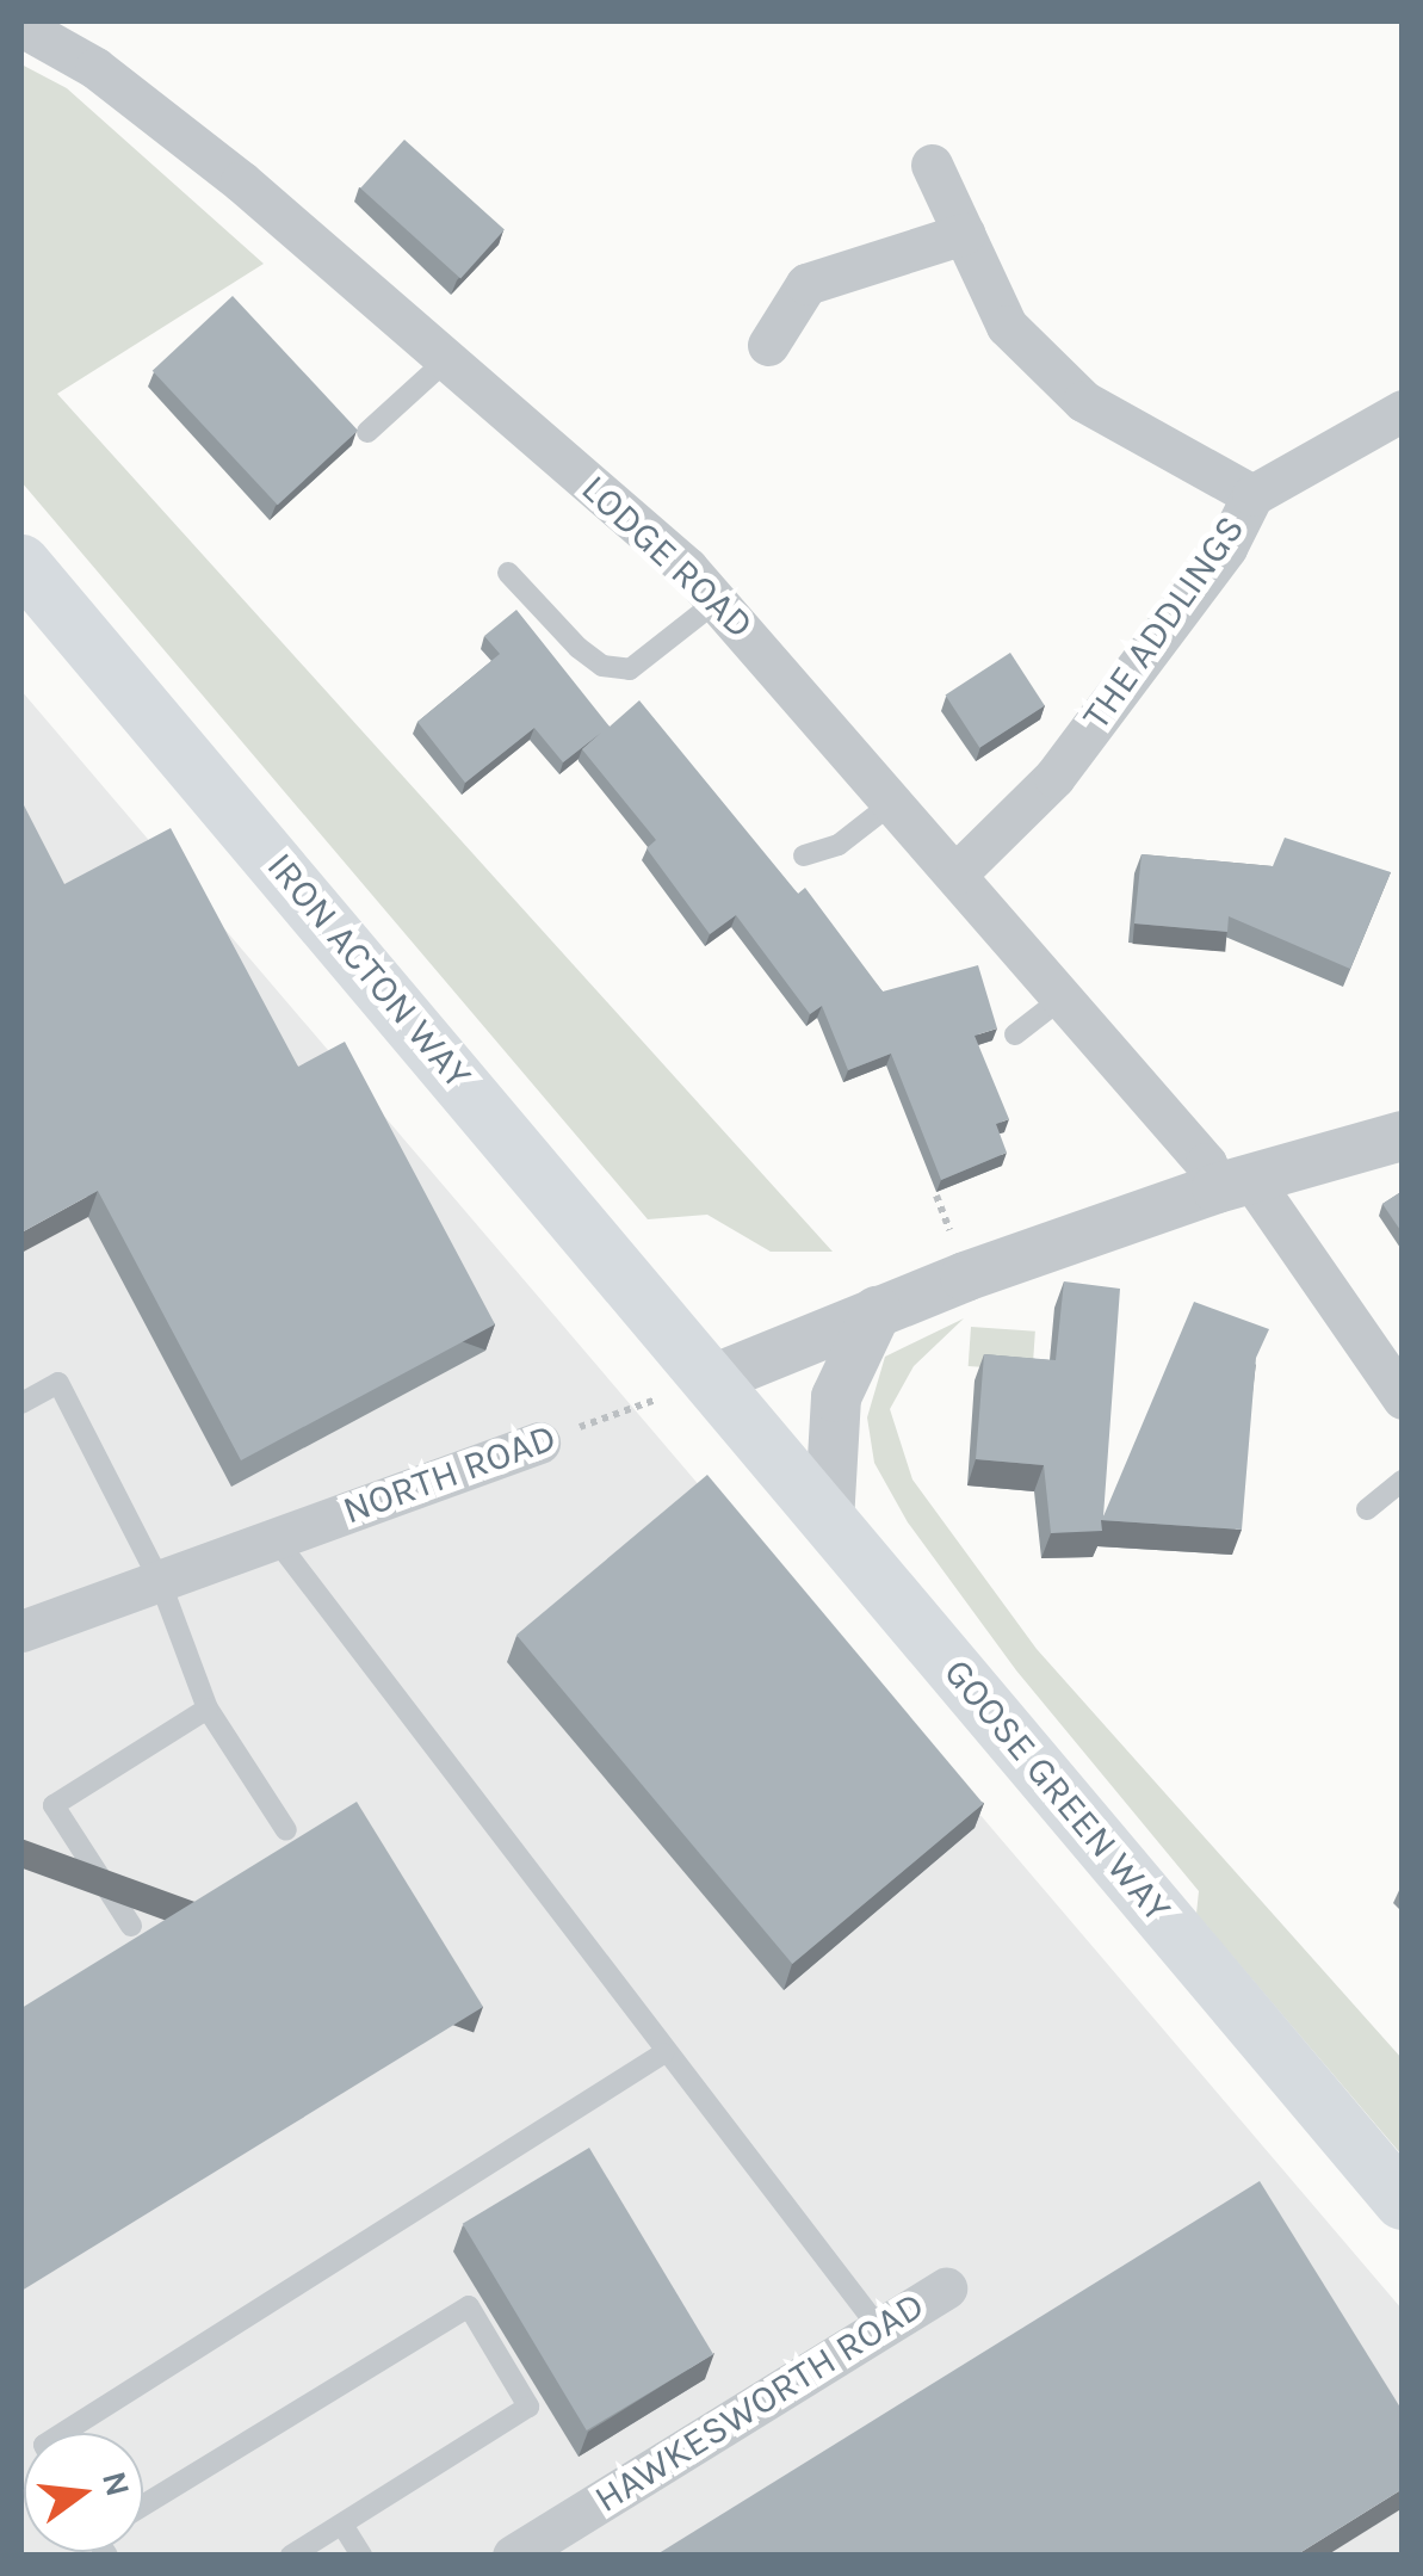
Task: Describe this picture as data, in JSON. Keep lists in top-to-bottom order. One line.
{"streets":{"main road":["IRON ACTON WAY","GOOSE GREEN WAY"],"street":["LODGE ROAD","THE ADDLINGS","NORTH ROAD","HAWKESWORTH ROAD"]},"crossings":[["LODGE ROAD","THE ADDLINGS"],["IRON ACTON WAY","NORTH ROAD"],["IRON ACTON WAY","GOOSE GREEN WAY"],["NORTH ROAD","GOOSE GREEN WAY"]],"north":"right"}
